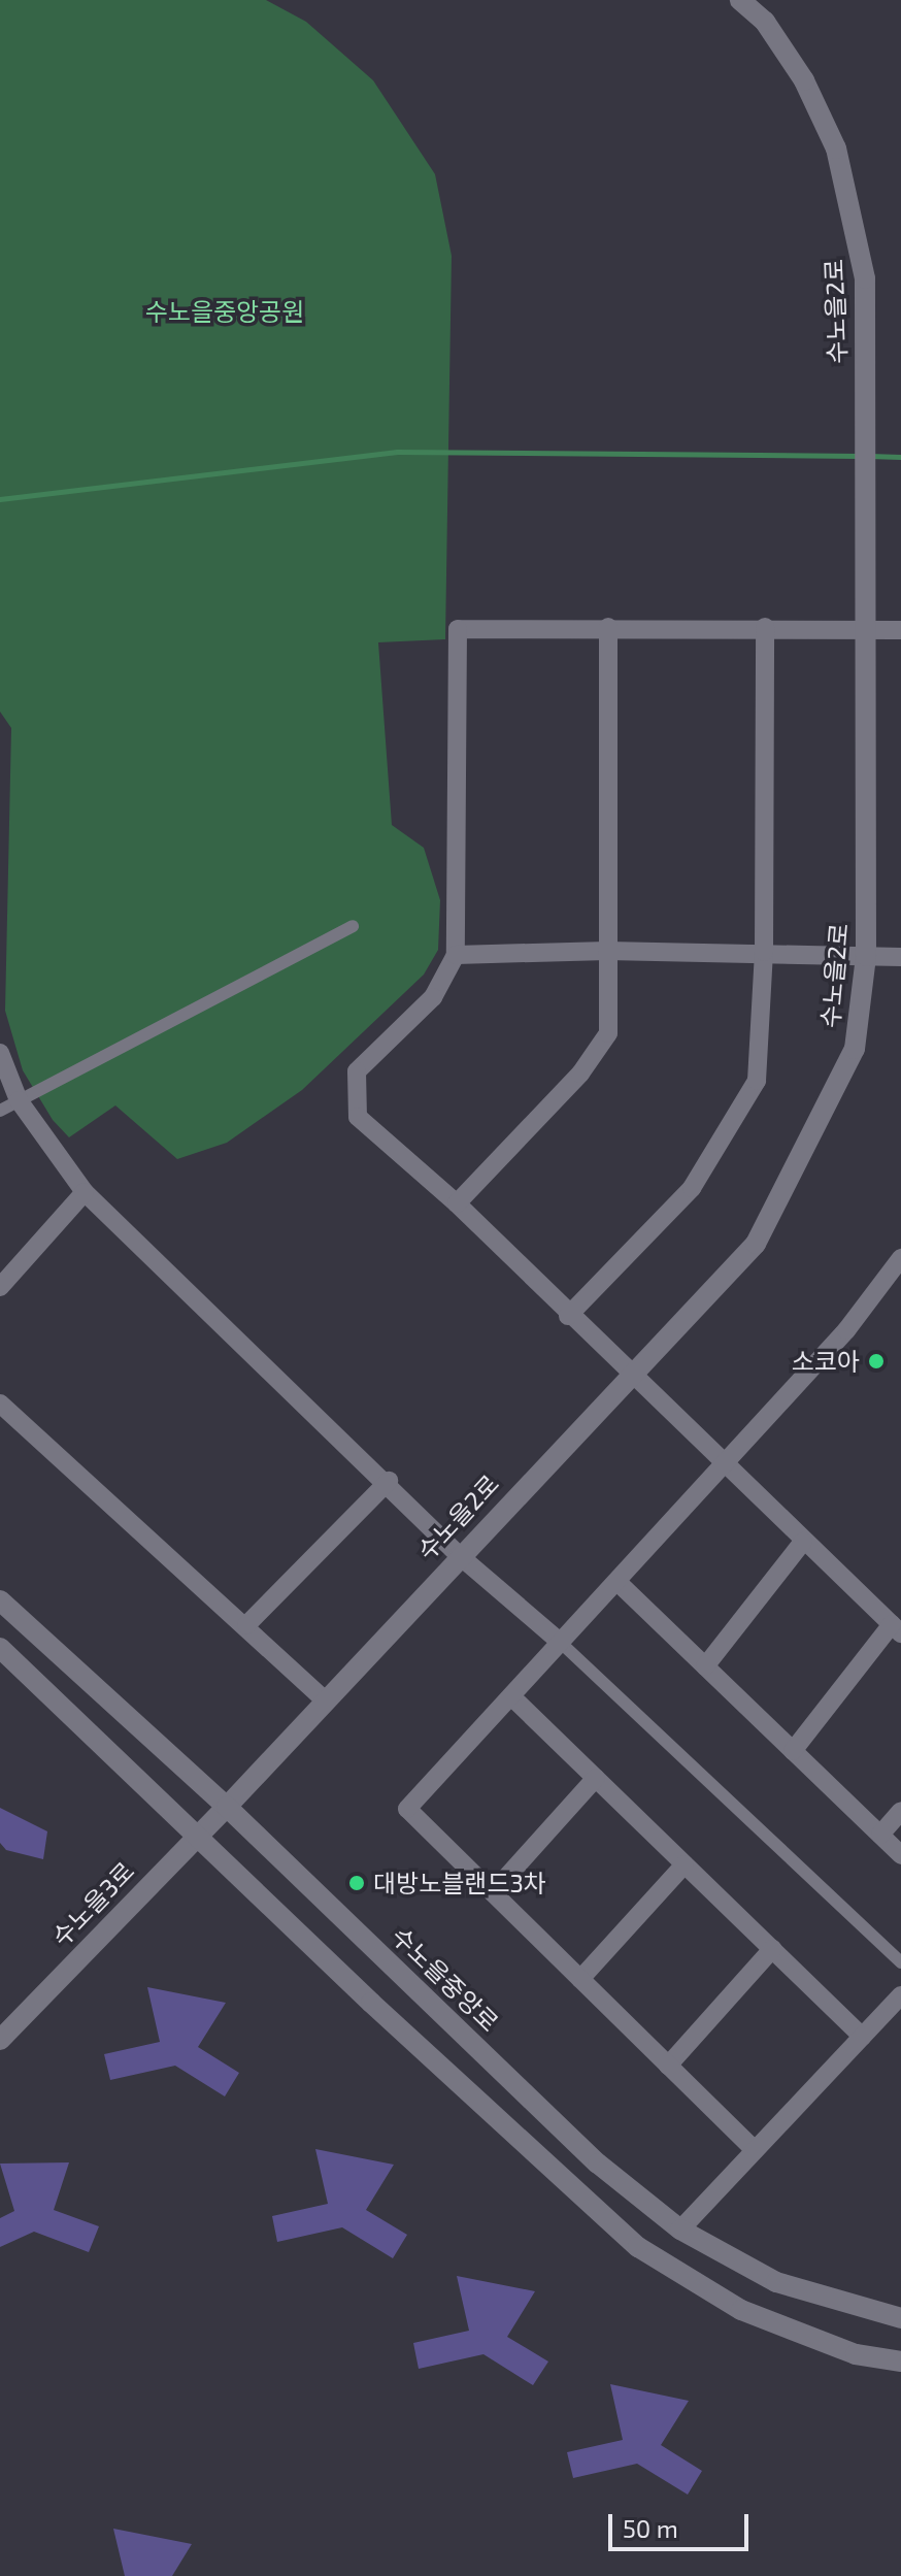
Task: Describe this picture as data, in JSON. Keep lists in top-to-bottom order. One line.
{"streets":{"street":["수노을2로","수노을3로","수노을중앙로"]},"crossings":[["수노을2로","수노을3로"],["수노을2로","수노을중앙로"],["수노을3로","수노을중앙로"]],"parks":["수노을중앙공원"],"places":["소코아","대방노블랜드3차"],"scale_bar":"50 m"}
